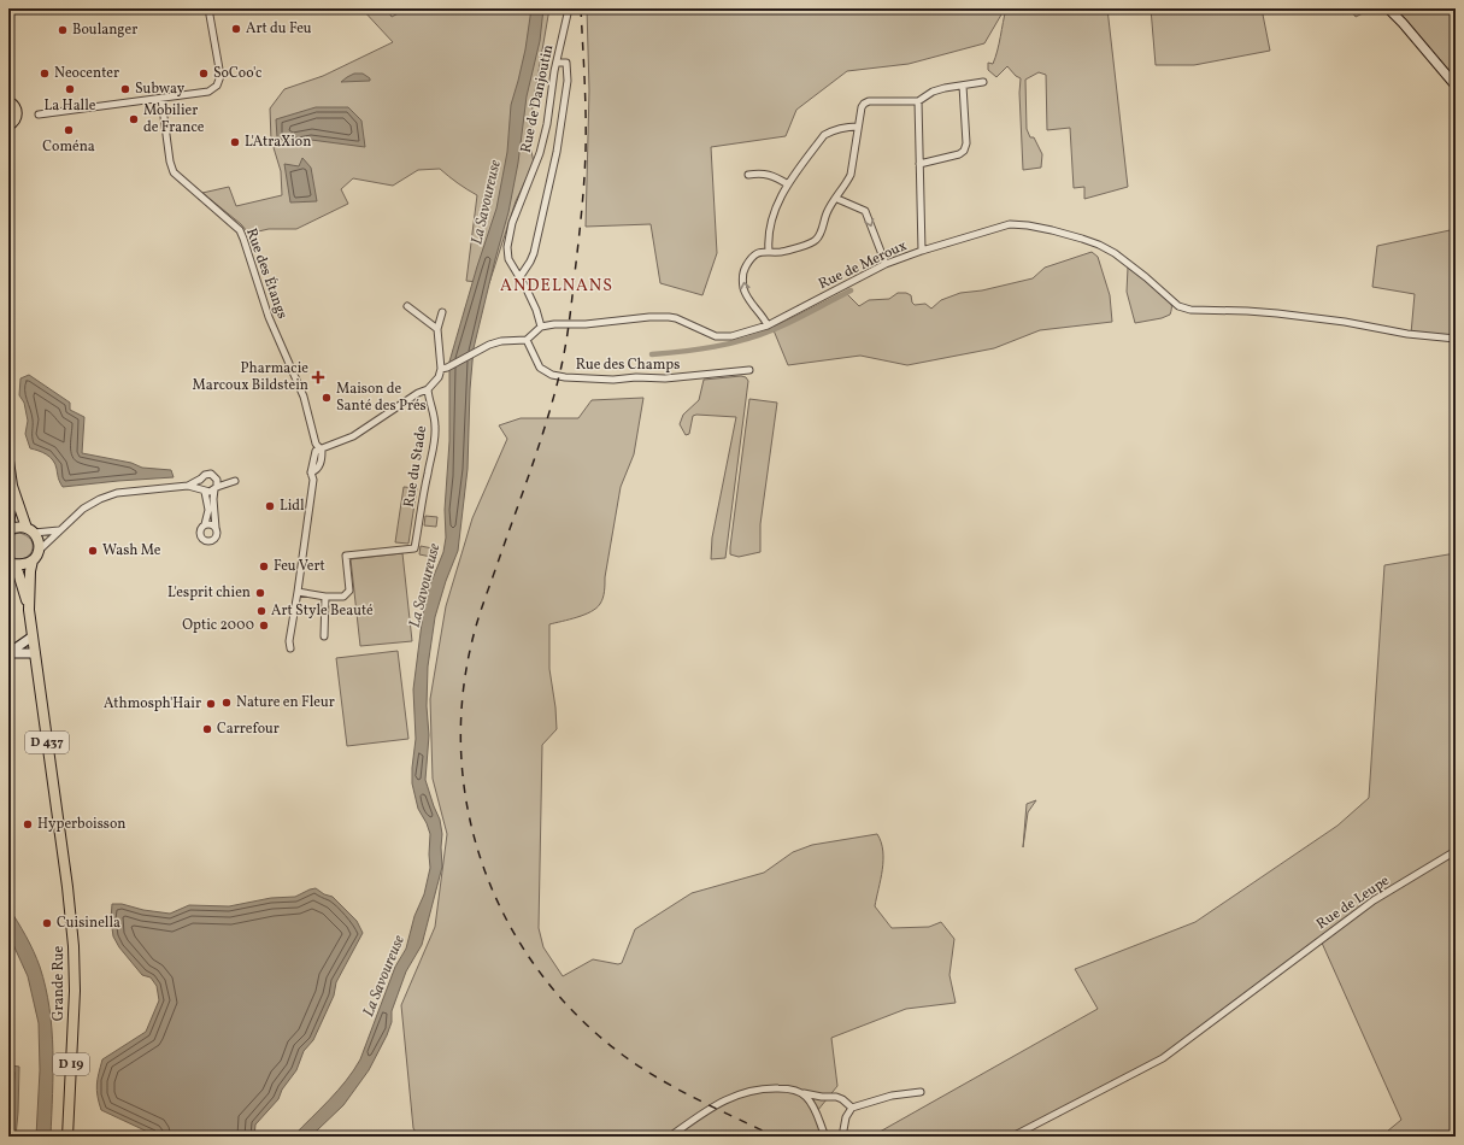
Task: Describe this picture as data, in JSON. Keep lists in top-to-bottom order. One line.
{"streets":{"main road":["D 437","Grande Rue","D 19"],"street":["Rue de Danjoutin","Rue de Meroux","Rue des Étangs","Rue des Champs","Rue du Stade","Rue de Leupe"]},"crossings":[["Rue de Danjoutin","Rue de Meroux"],["D 437","Grande Rue"]],"districts":["ANDELNANS"],"water":["La Savoureuse"],"places":{"other":["Art du Feu","Boulanger","Neocenter","SoCoo'c","La Halle","Subway","Mobilier de France","Coména","L'AtraXion","Maison de Santé des Prés","Lidl","Wash Me","Feu Vert","L'esprit chien","Art Style Beauté","Optic 2000","Nature en Fleur","Athmosph'Hair","Carrefour","Hyperboisson","Cuisinella"],"health":["Pharmacie Marcoux Bildstein"]}}
